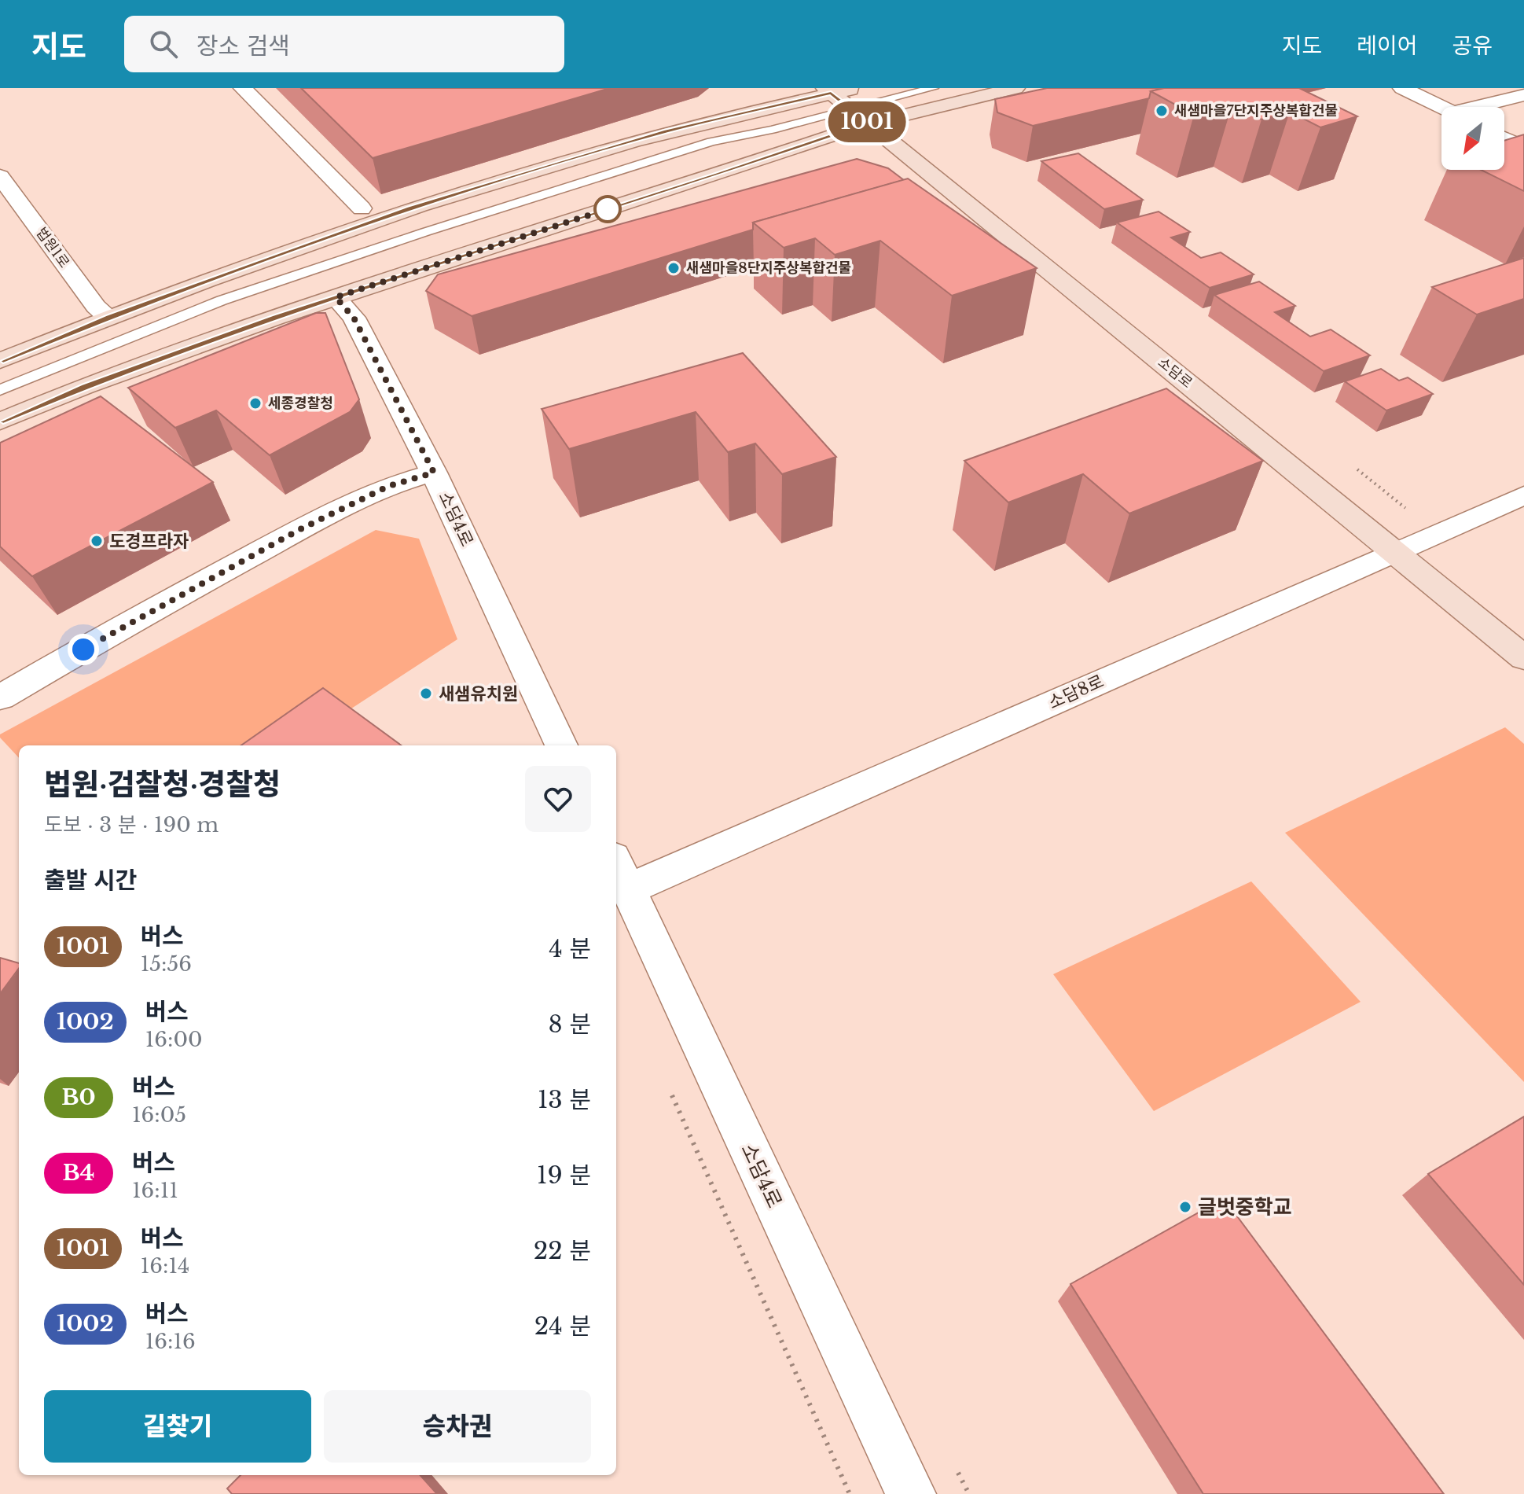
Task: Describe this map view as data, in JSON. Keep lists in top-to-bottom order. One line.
{"streets":{"street":["법원1로","소담로","소담4로","소담8로"]},"crossings":[["소담로","소담8로"],["소담4로","소담8로"]],"places":["새샘마을7단지주상복합건물","새샘마을8단지주상복합건물","세종경찰청","도경프라자","새샘유치원","글벗중학교"],"lines":["bus line 1001"],"north":"bottom left","page":{"header":"지도","search":"장소 검색","nav":["지도","레이어","공유"],"on_map":"1001","heading":[["법원·검찰청·경찰청","도보 · 3 분 · 190 m"],"출발 시간"],"list":[{"mark":"1001","name":"버스","note":"15:56","value":"4 분"},{"mark":"1002","name":"버스","note":"16:00","value":"8 분"},{"mark":"B0","name":"버스","note":"16:05","value":"13 분"},{"mark":"B4","name":"버스","note":"16:11","value":"19 분"},{"mark":"1001","name":"버스","note":"16:14","value":"22 분"},{"mark":"1002","name":"버스","note":"16:16","value":"24 분"}],"buttons":["길찾기","승차권"]}}
